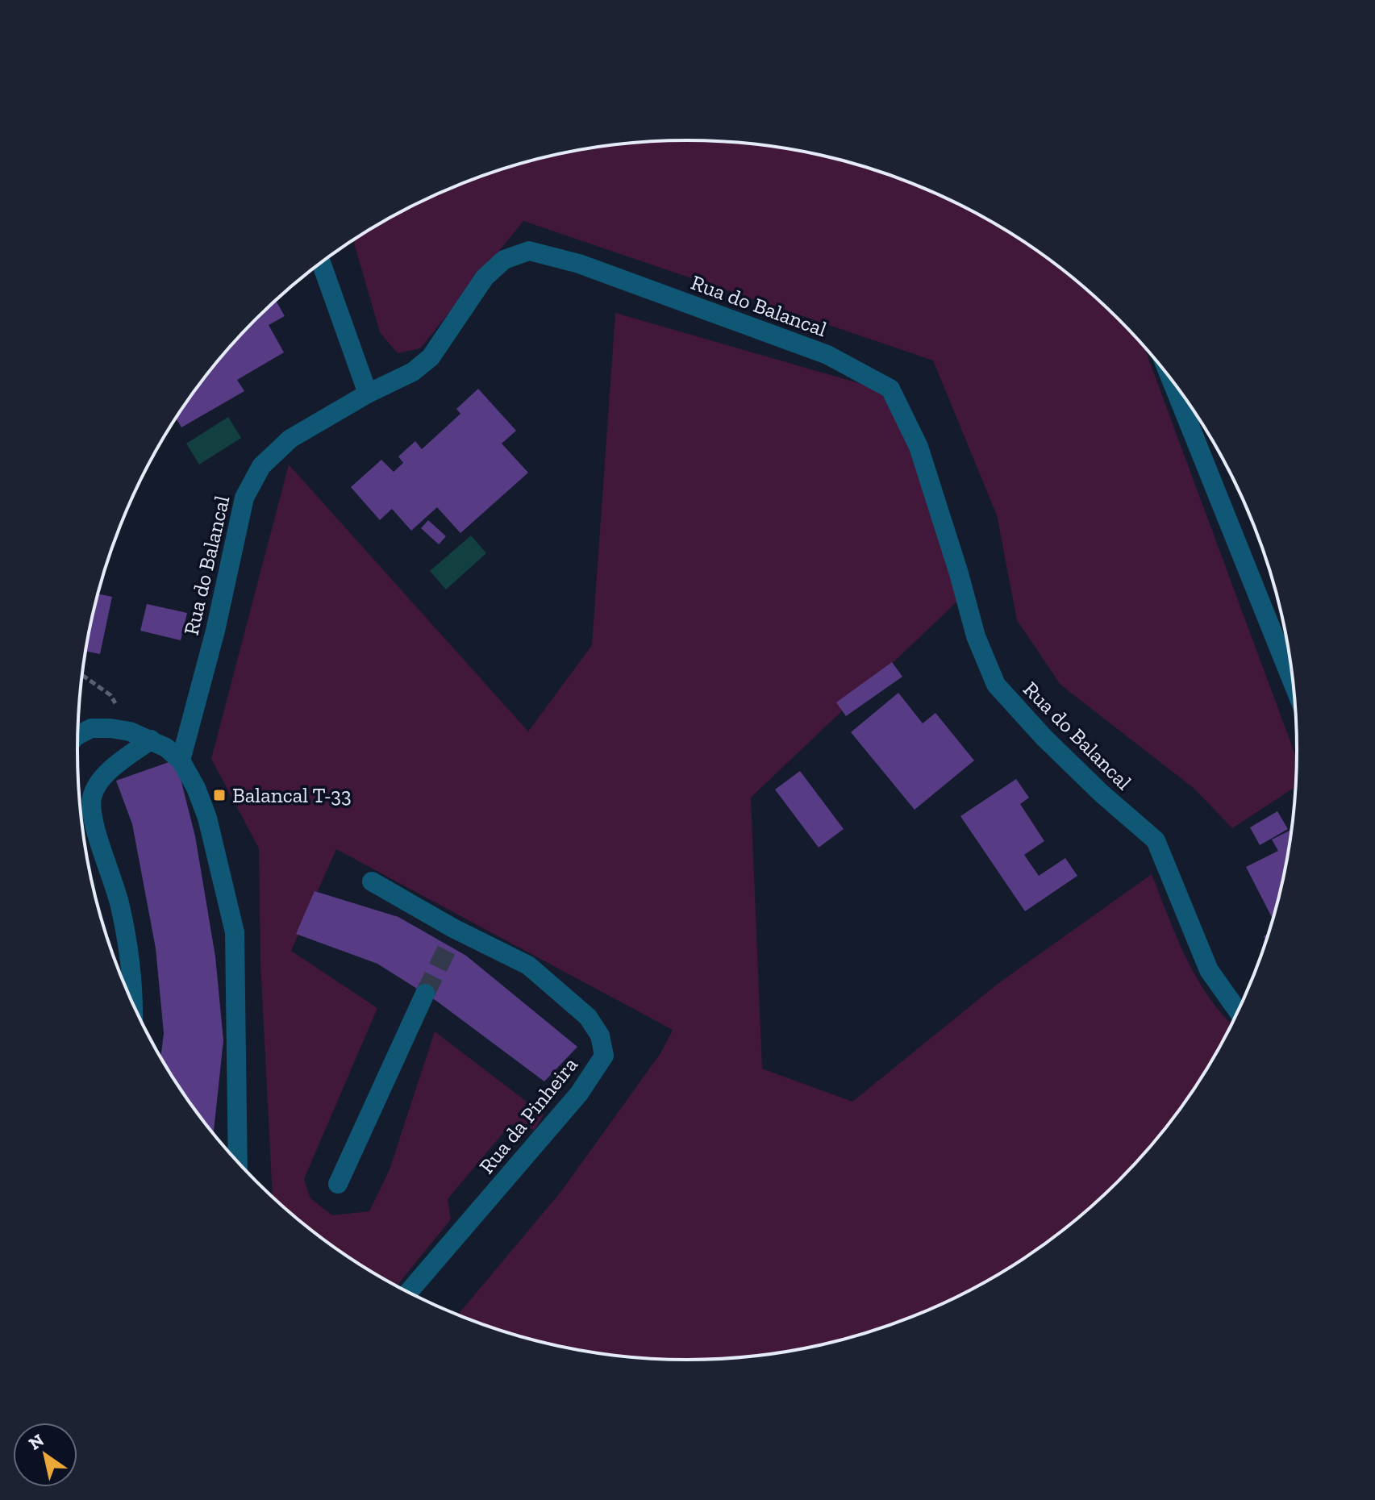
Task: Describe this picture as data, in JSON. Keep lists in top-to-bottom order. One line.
{"streets":{"street":["Rua do Balancal","Rua da Pinheira"]},"places":{"transit":["Balancal T-33"]},"north":"top left"}
